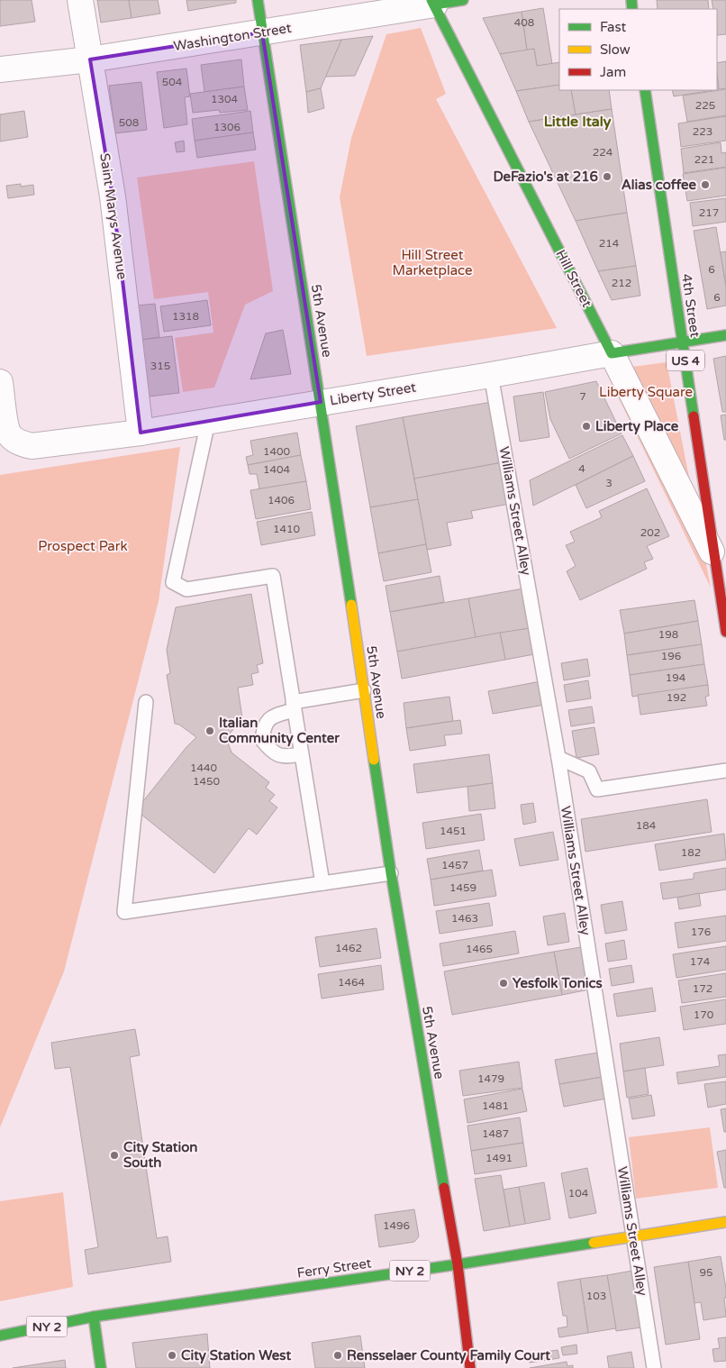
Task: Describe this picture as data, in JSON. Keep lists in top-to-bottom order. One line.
{"streets":{"street":["Washington Street","Saint Marys Avenue","Hill Street","4th Street","5th Avenue","US 4","Liberty Street","Ferry Street","NY 2"],"lane":["Williams Street Alley"]},"crossings":[["Washington Street","Saint Marys Avenue"],["Washington Street","Hill Street"],["Washington Street","5th Avenue"],["Saint Marys Avenue","Liberty Street"],["Hill Street","4th Street"],["Hill Street","Liberty Street"],["4th Street","Liberty Street"],["5th Avenue","Liberty Street"],["5th Avenue","Ferry Street"],["Liberty Street","Williams Street Alley"],["Williams Street Alley","Ferry Street"]],"districts":["Little Italy"],"parks":["Hill Street Marketplace","Liberty Square","Prospect Park"],"places":["DeFazio's at 216","Alias coffee","Liberty Place","Italian Community Center","Yesfolk Tonics","City Station South","City Station West","Rensselaer County Family Court"],"house_numbers":["408","504","1304","225","508","1306","223","224","221","217","214","6","212","6","1318","315","7","1400","4","1404","3","1406","1410","202","198","196","194","192","1440","1450","184","1451","182","1457","1459","1463","176","1462","1465","174","1464","172","170","1479","1481","1487","1491","104","1496","95","103"],"legend":["Fast","Slow","Jam"]}
